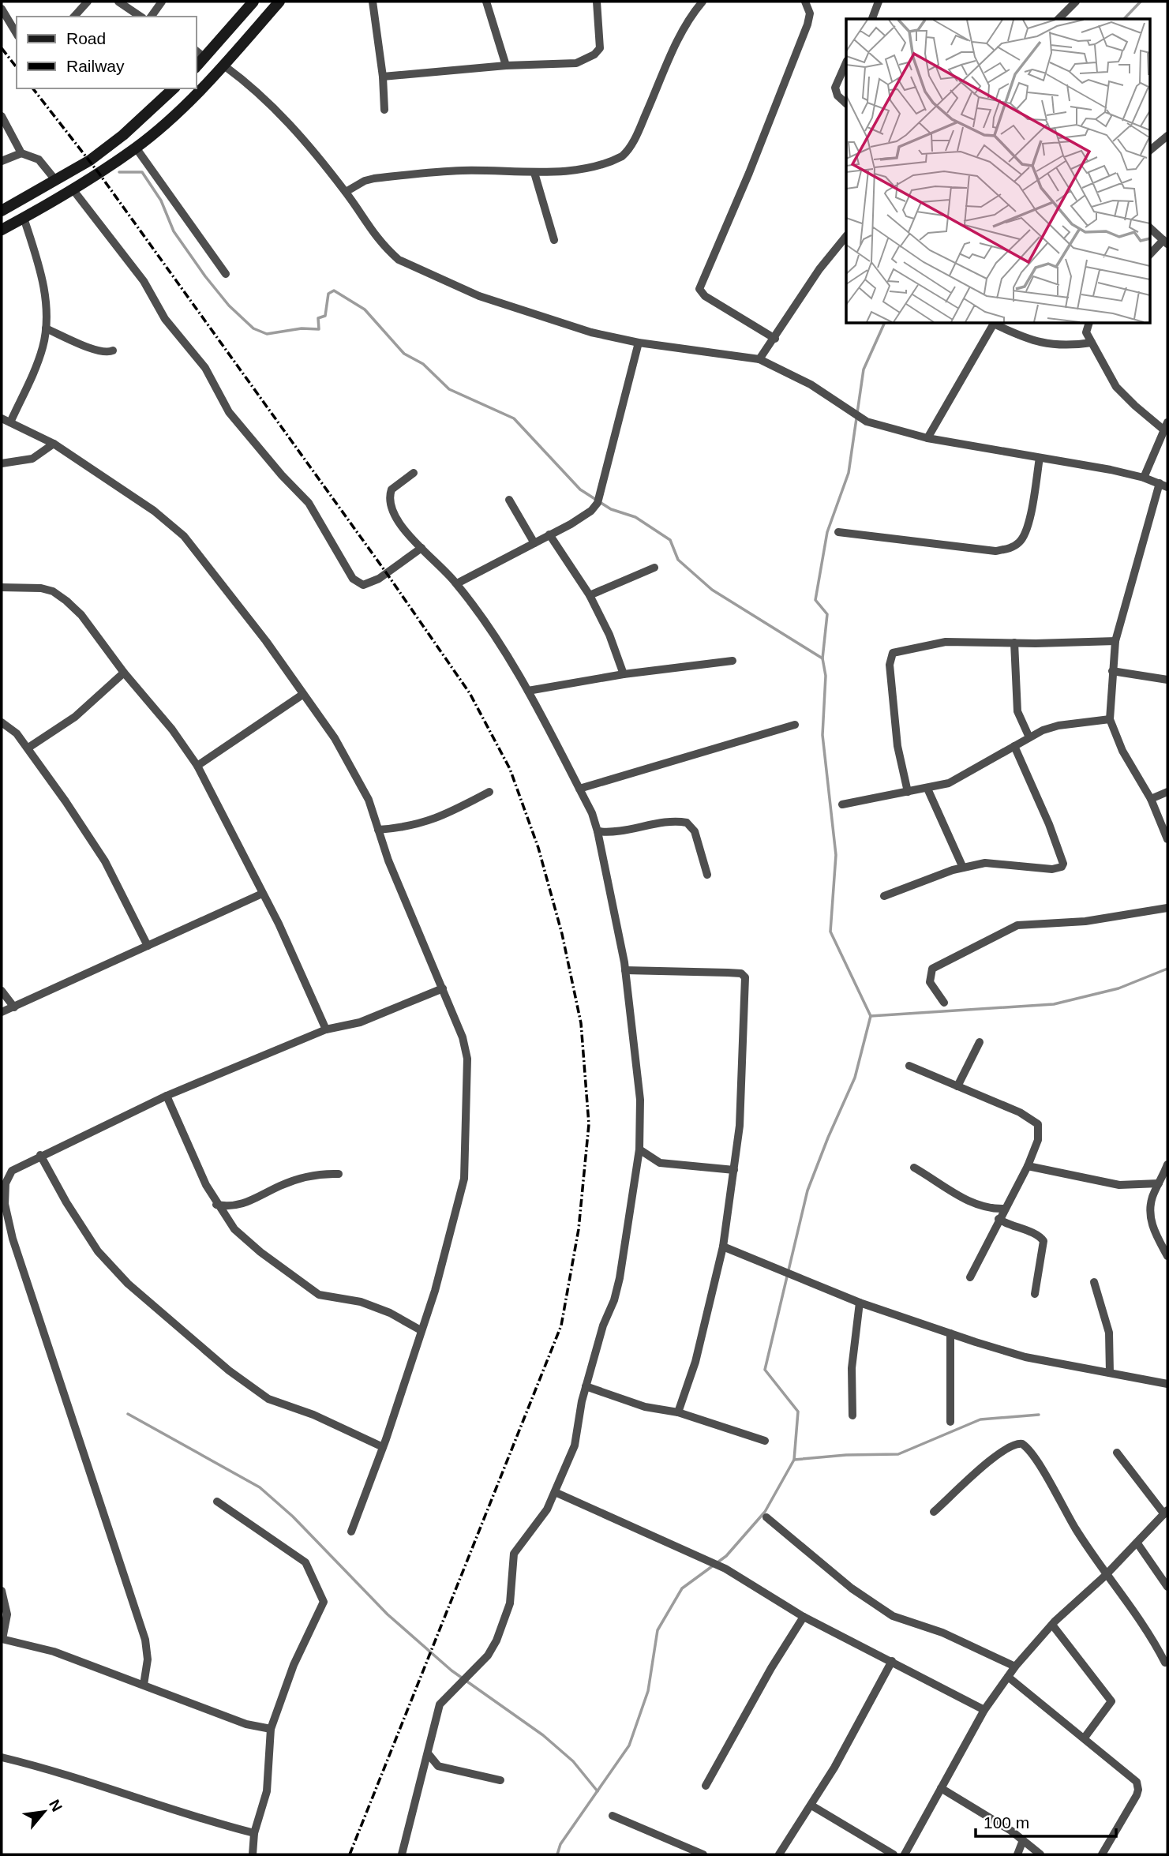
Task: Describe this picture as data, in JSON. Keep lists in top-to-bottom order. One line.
{"legend":["Road","Railway"],"scale_bar":"100 m","north":"top right"}
